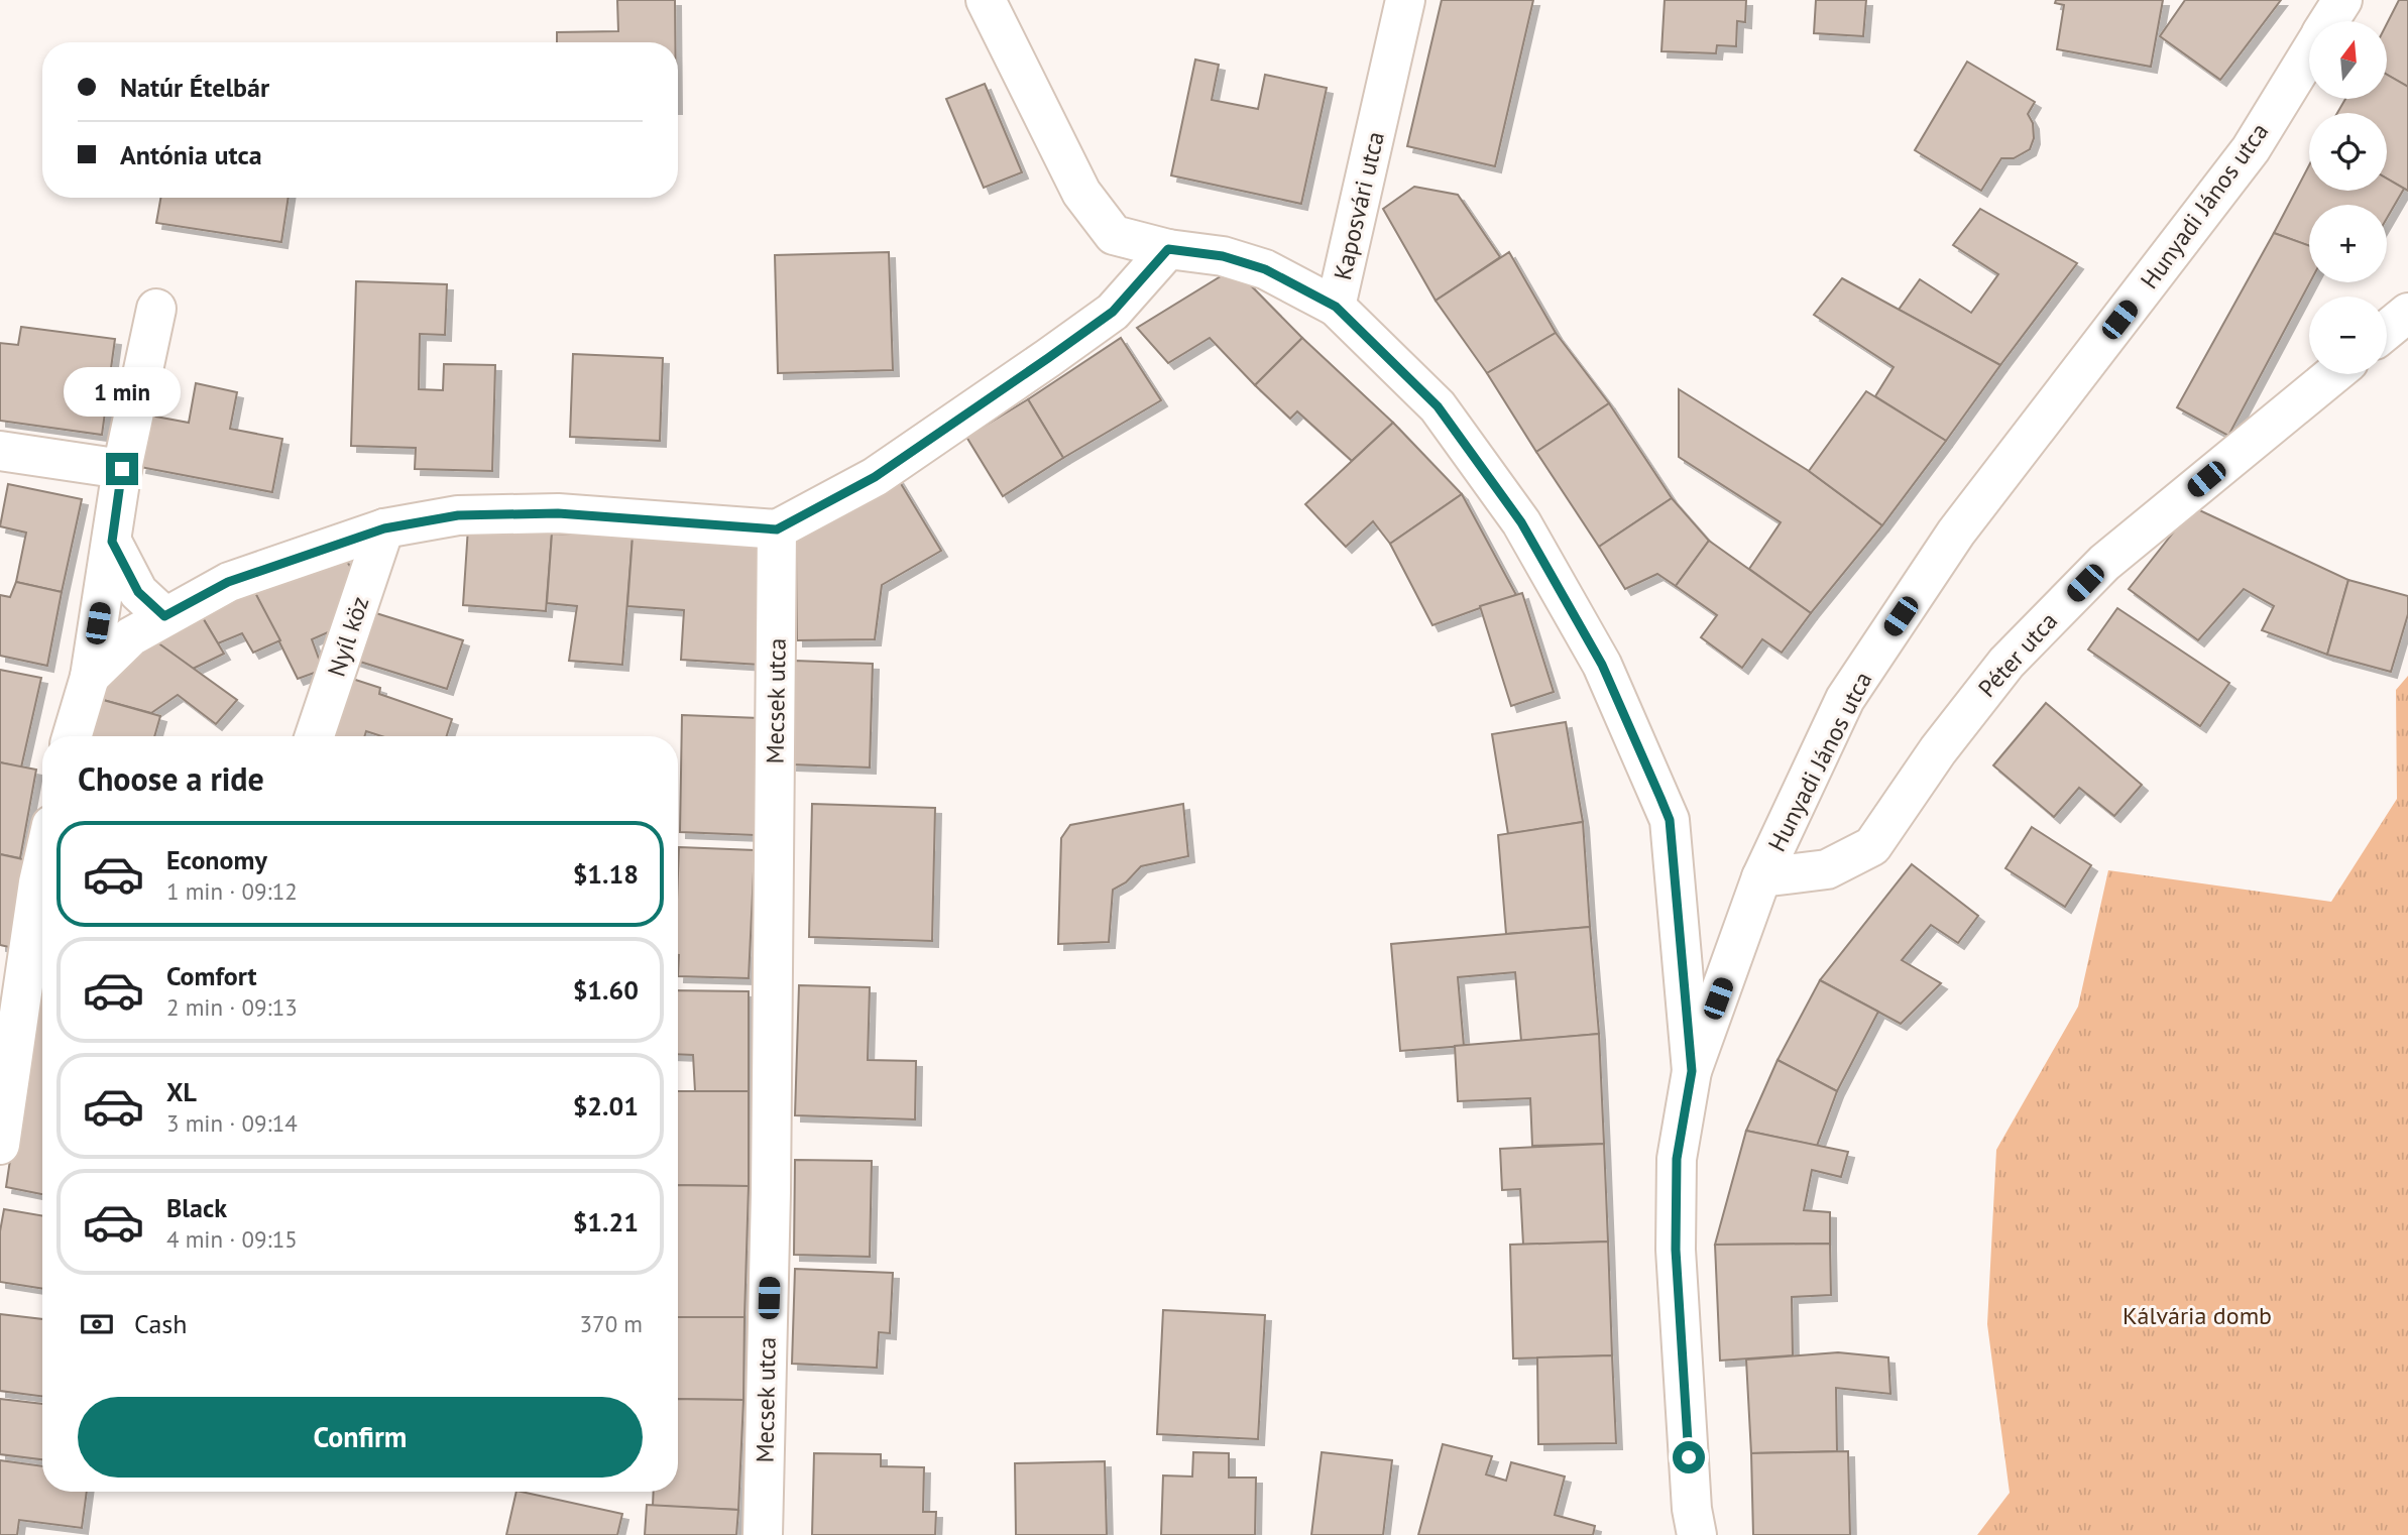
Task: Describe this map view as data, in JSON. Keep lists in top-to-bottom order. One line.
{"streets":{"street":["Kaposvári utca","Hunyadi János utca","Nyíl köz","Péter utca","Mecsek utca"]},"crossings":[["Kaposvári utca","Hunyadi János utca"],["Hunyadi János utca","Péter utca"]],"parks":["Kálvária domb"],"north":"top","page":{"map_buttons":["+","−"],"banner":["Natúr Ételbár","Antónia utca"],"bubble":"1 min","heading":"Choose a ride","list":[{"name":"Economy","note":"1 min · 09:12","value":"$1.18"},{"name":"Comfort","note":"2 min · 09:13","value":"$1.60"},{"name":"XL","note":"3 min · 09:14","value":"$2.01"},{"name":"Black","note":"4 min · 09:15","value":"$1.21"}],"pay":["Cash","370 m"],"buttons":"Confirm"}}
